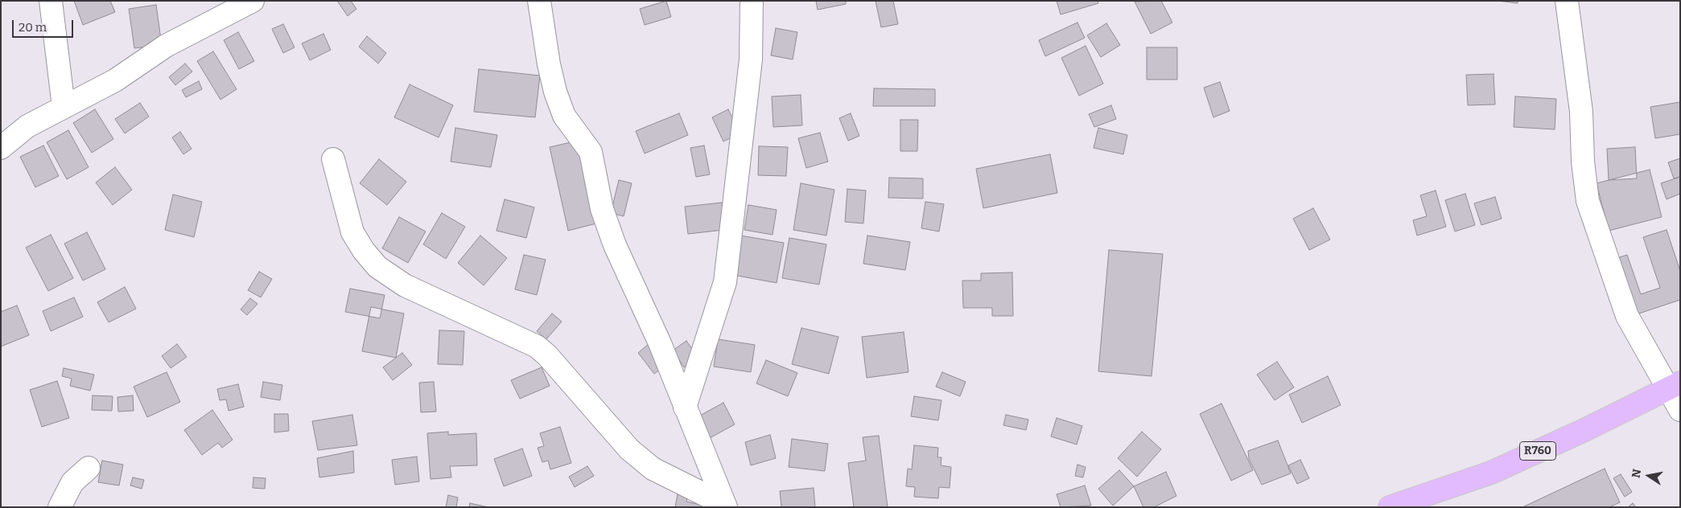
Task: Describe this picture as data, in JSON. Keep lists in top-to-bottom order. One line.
{"streets":{"main road":["R760"]},"scale_bar":"20 m","north":"left"}
